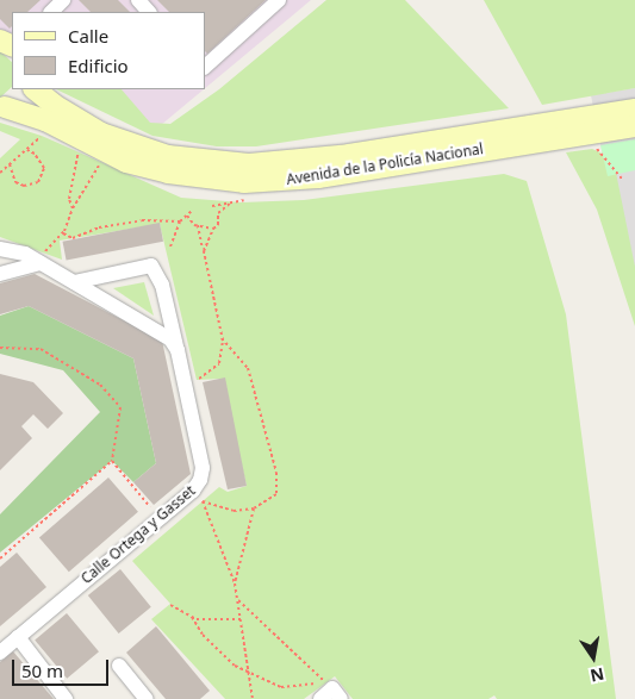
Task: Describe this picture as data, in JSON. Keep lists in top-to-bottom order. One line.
{"streets":{"main road":["Avenida de la Policía Nacional"],"street":["Calle Ortega y Gasset"]},"legend":["Calle","Edificio"],"scale_bar":"50 m","north":"bottom"}
